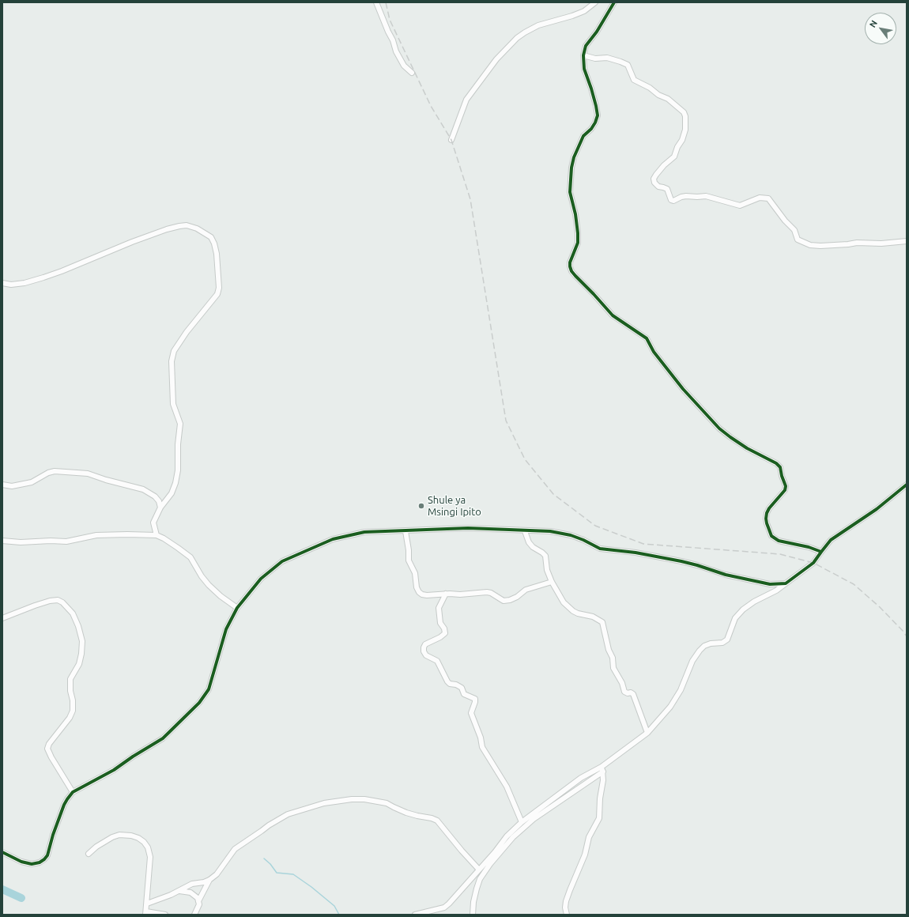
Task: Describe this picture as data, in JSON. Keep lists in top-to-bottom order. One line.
{"places":["Shule ya Msingi Ipito"],"north":"top left"}
